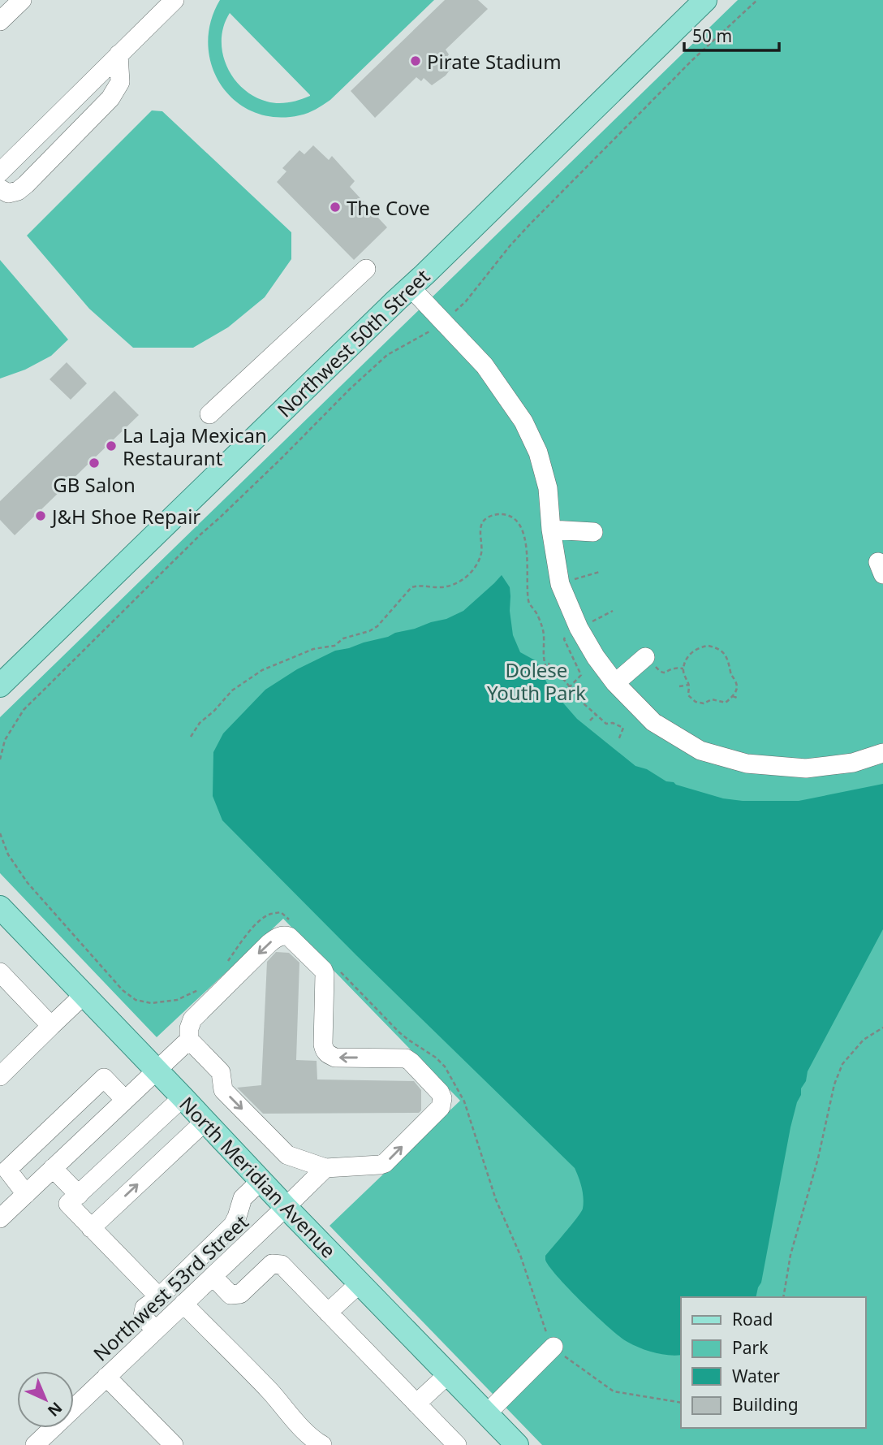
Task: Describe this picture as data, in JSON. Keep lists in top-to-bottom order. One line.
{"streets":{"main road":["Northwest 50th Street","North Meridian Avenue"],"street":["Northwest 53rd Street"]},"crossings":[["North Meridian Avenue","Northwest 53rd Street"]],"parks":["Dolese Youth Park"],"places":["Pirate Stadium","The Cove","La Laja Mexican Restaurant","GB Salon","J&H Shoe Repair"],"legend":["Road","Park","Water","Building"],"scale_bar":"50 m","north":"bottom right"}
